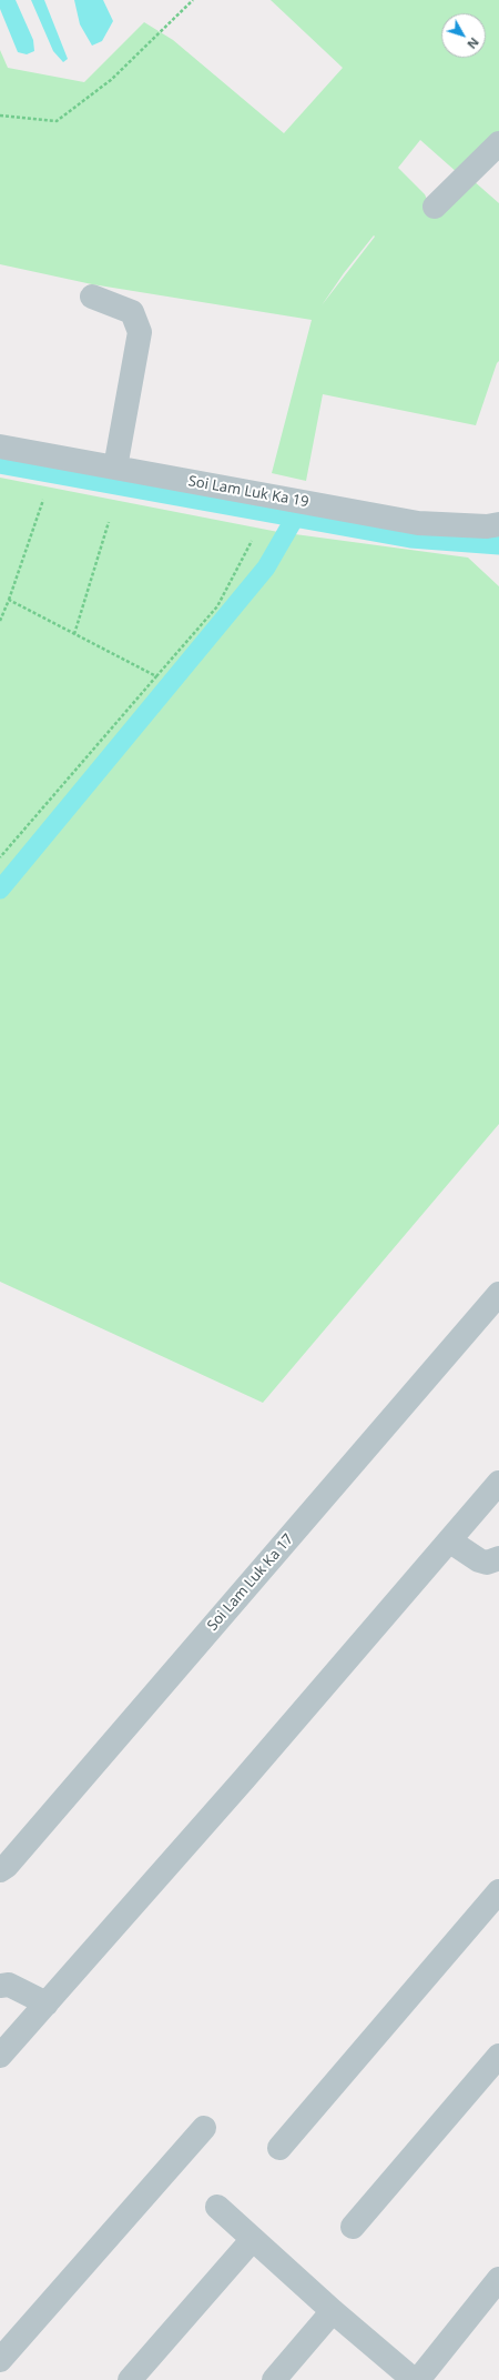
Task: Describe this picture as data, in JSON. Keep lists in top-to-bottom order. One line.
{"streets":{"street":["Soi Lam Luk Ka 19","Soi Lam Luk Ka 17"]},"north":"bottom right"}
